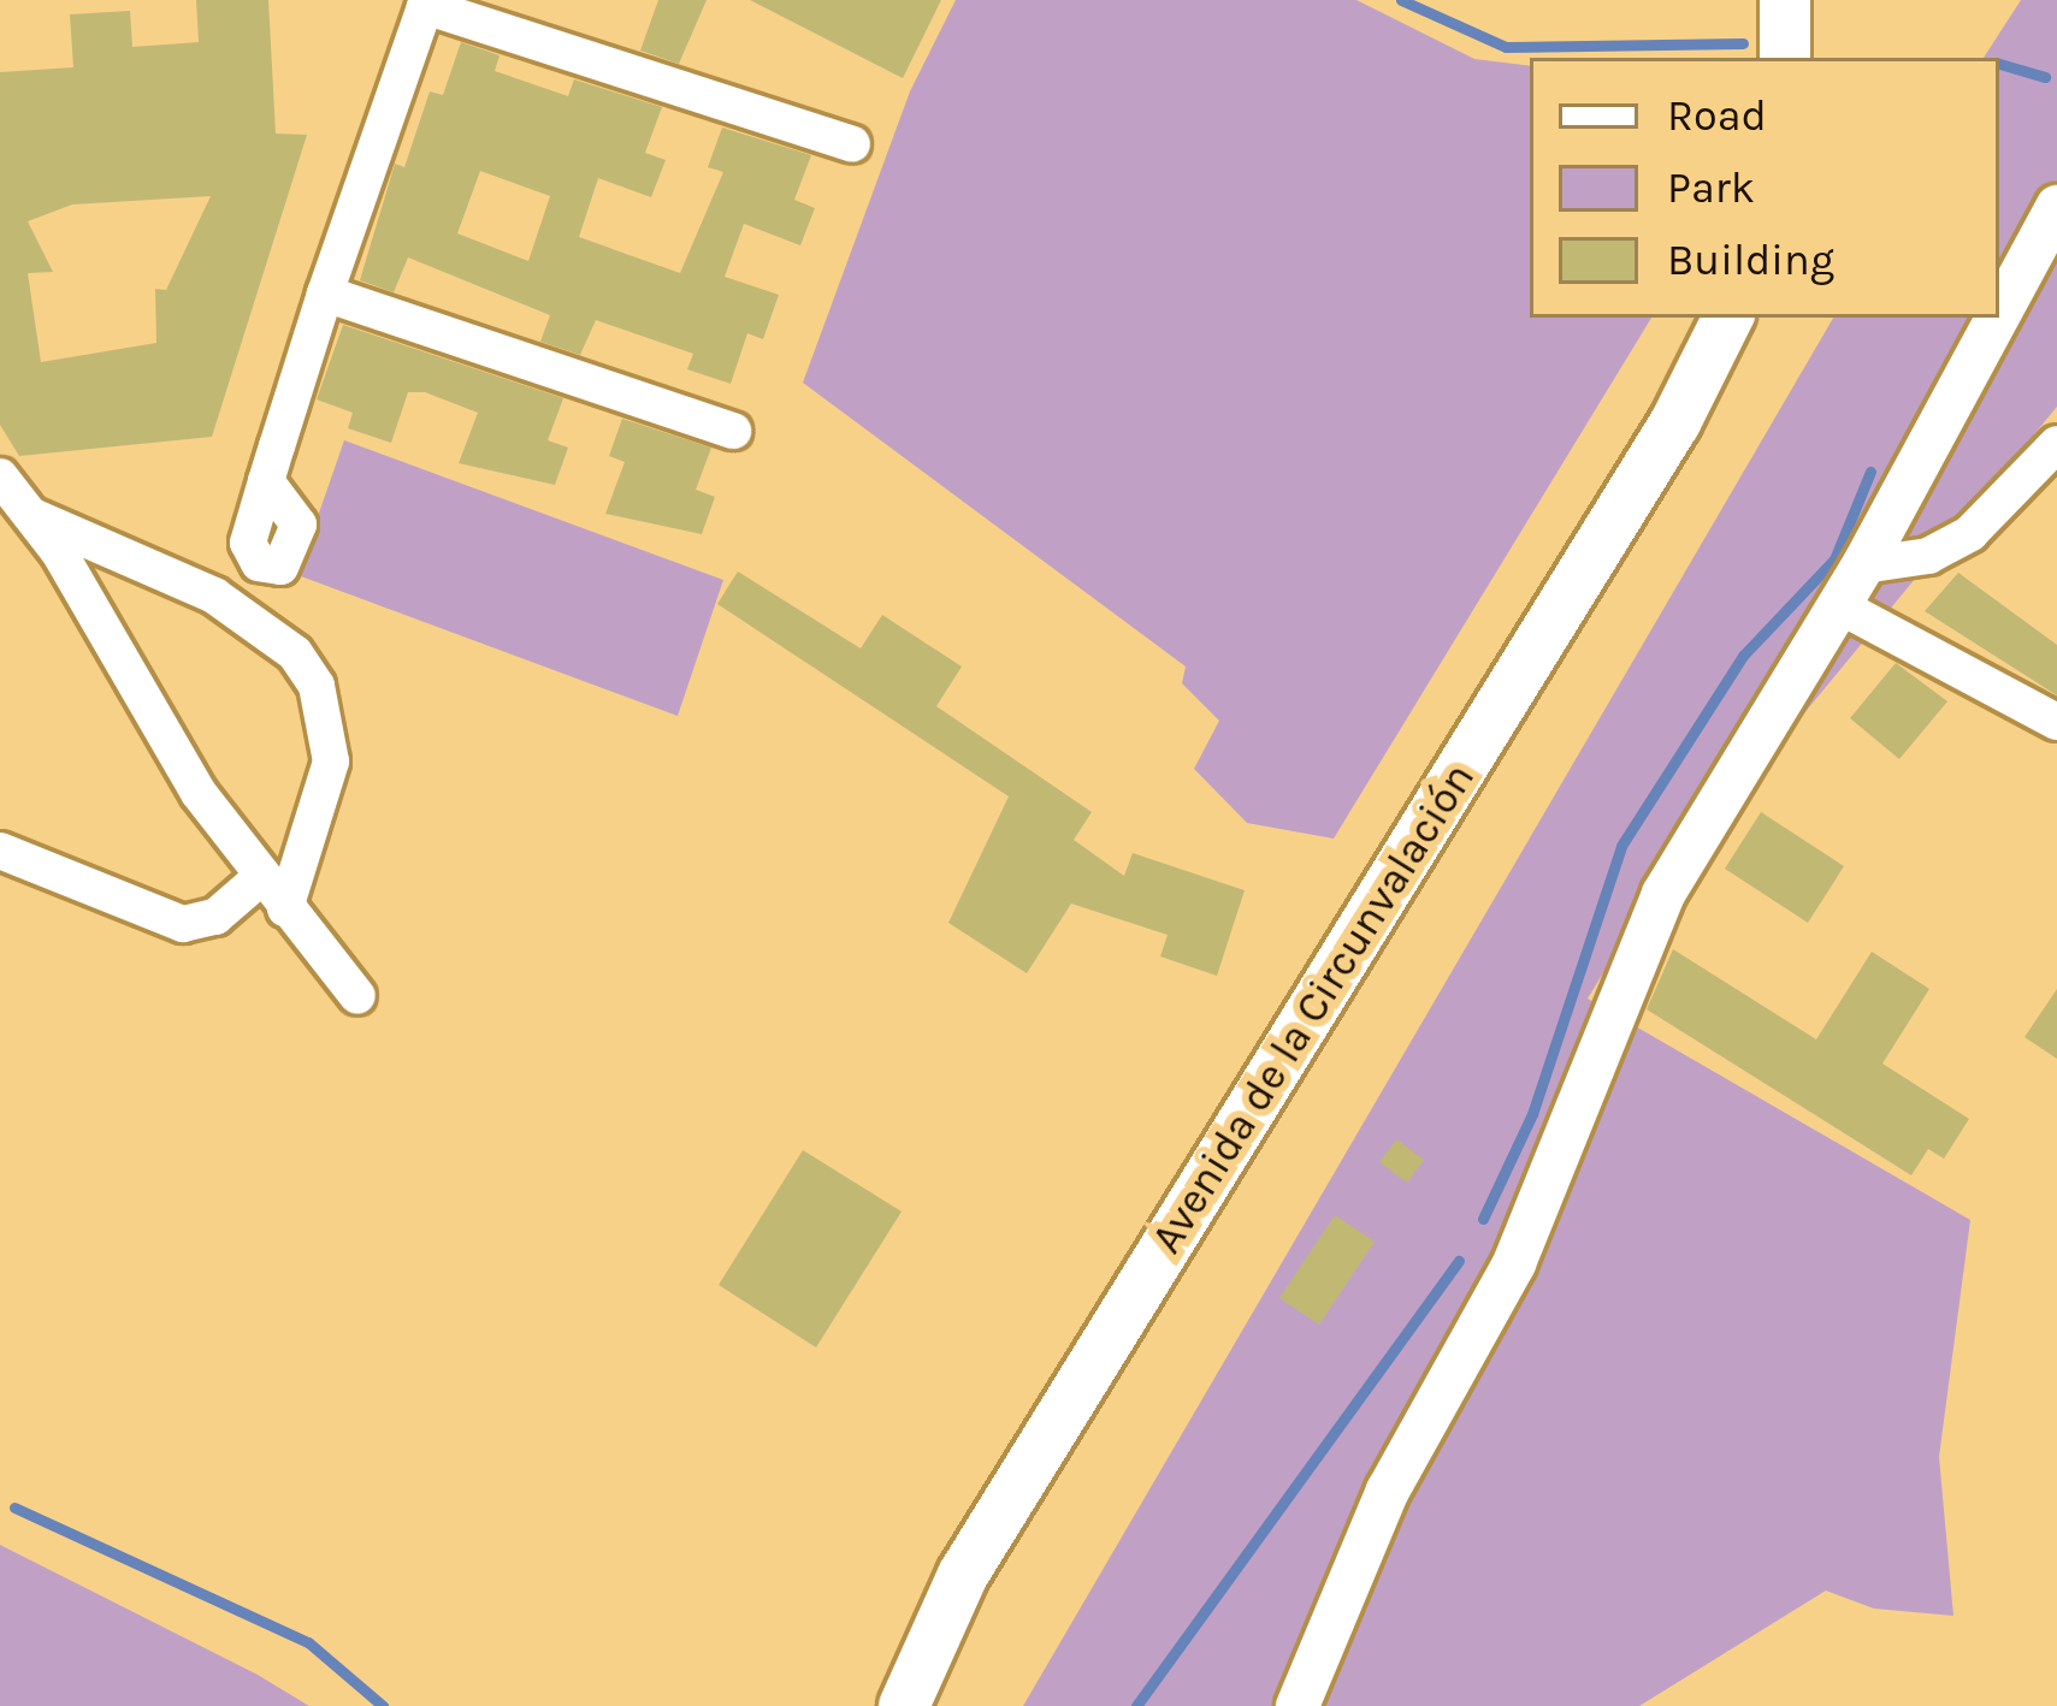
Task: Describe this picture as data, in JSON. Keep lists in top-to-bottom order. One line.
{"streets":{"main road":["Avenida de la Circunvalación"]},"legend":["Road","Park","Building"]}
